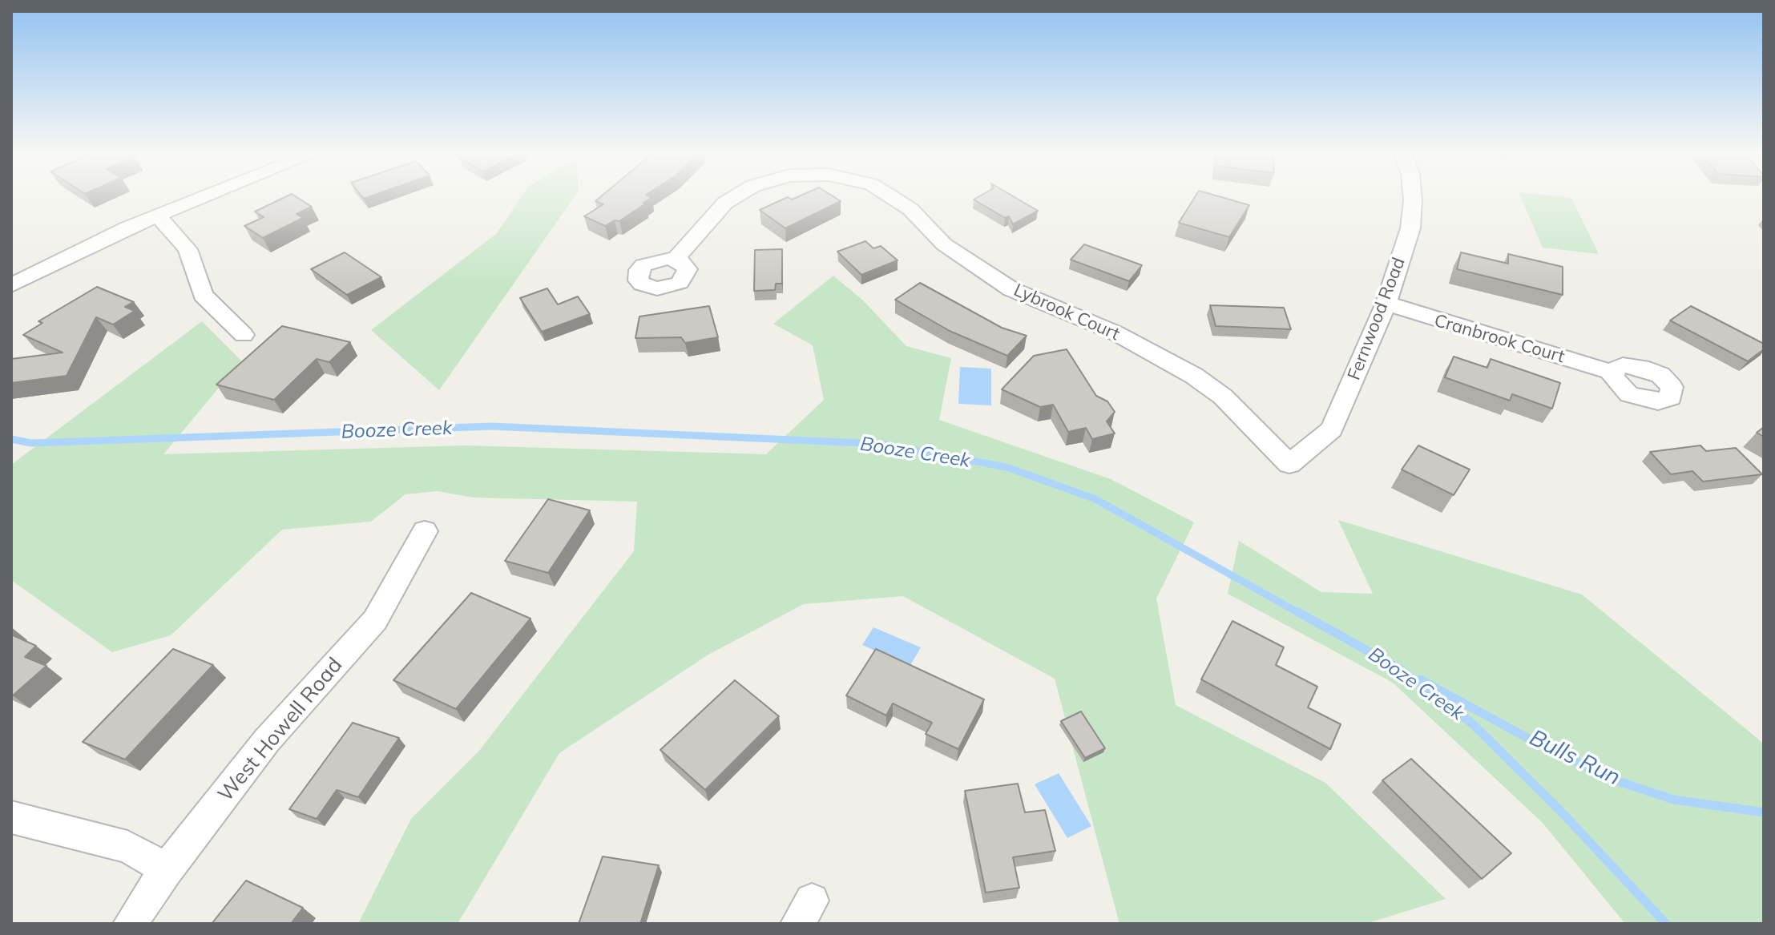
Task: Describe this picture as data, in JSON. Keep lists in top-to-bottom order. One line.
{"streets":{"street":["Lybrook Court","Fernwood Road","Cranbrook Court","West Howell Road"]},"crossings":[["Lybrook Court","Fernwood Road"],["Fernwood Road","Cranbrook Court"]],"water":["Booze Creek","Bulls Run"]}
